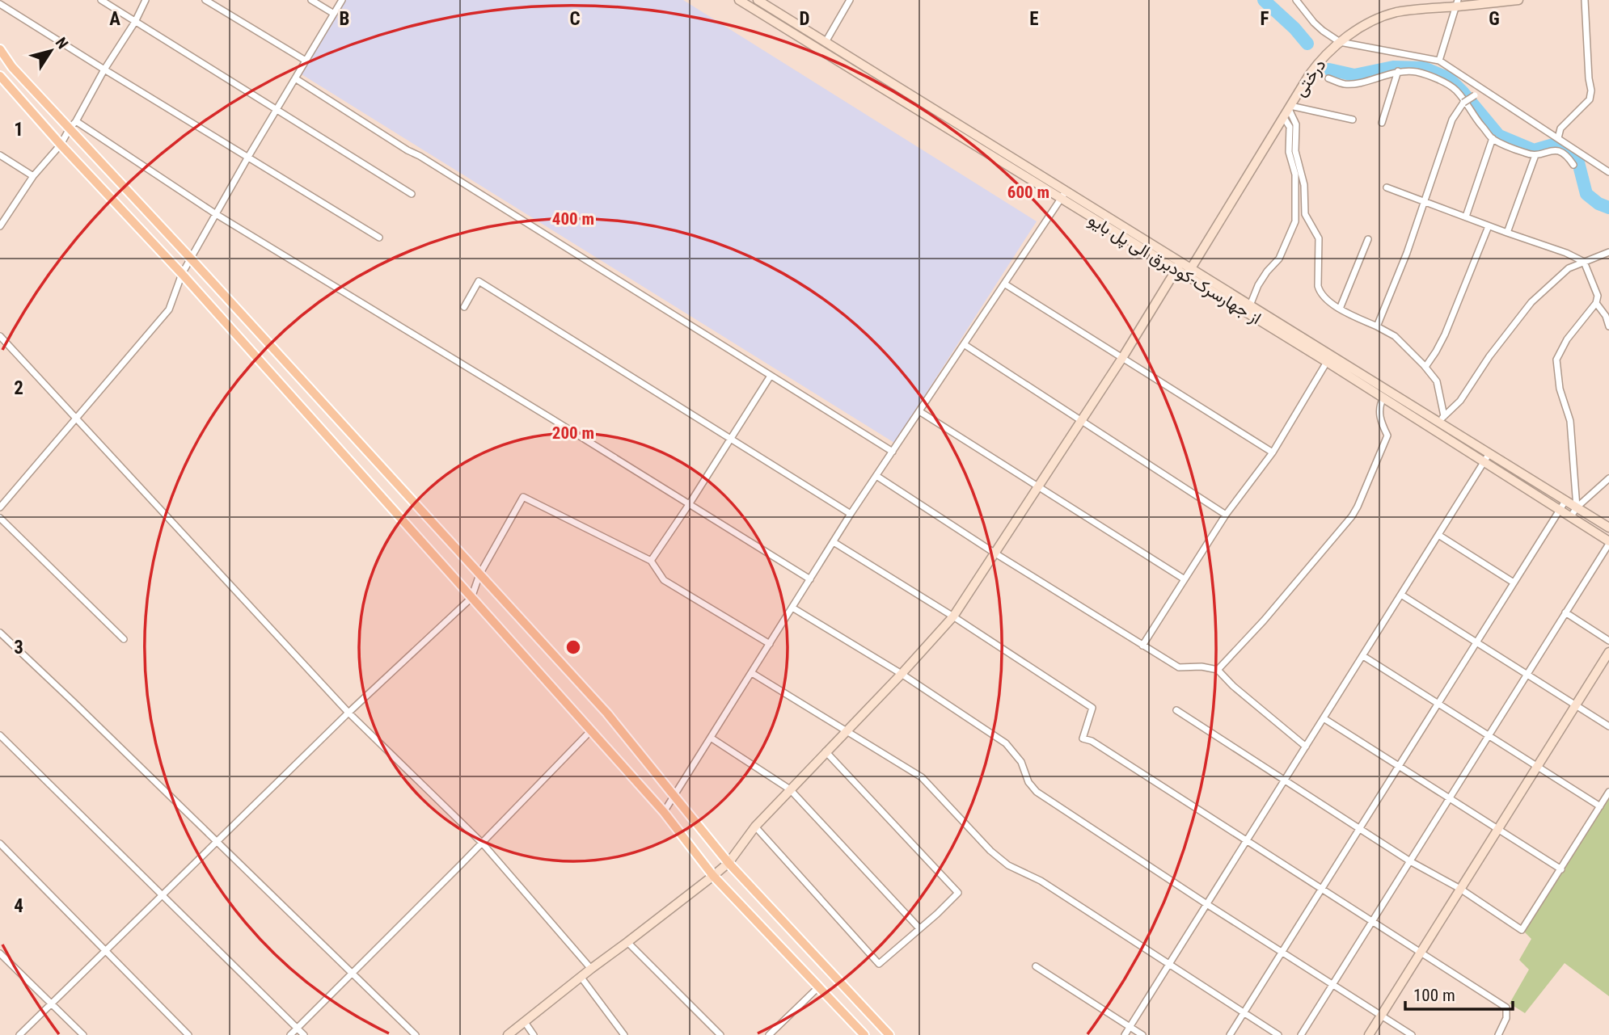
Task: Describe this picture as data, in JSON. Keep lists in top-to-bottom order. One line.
{"streets":{"street":["درختی","از جهارسرک-کودبرق الی پل بایو"]},"crossings":[["درختی","از جهارسرک-کودبرق الی پل بایو"]],"scale_bar":"100 m","north":"top right","grid":{"columns":["A","B","C","D","E","F","G"],"rows":["1","2","3","4"]},"rings":["600 m","400 m","200 m"]}
